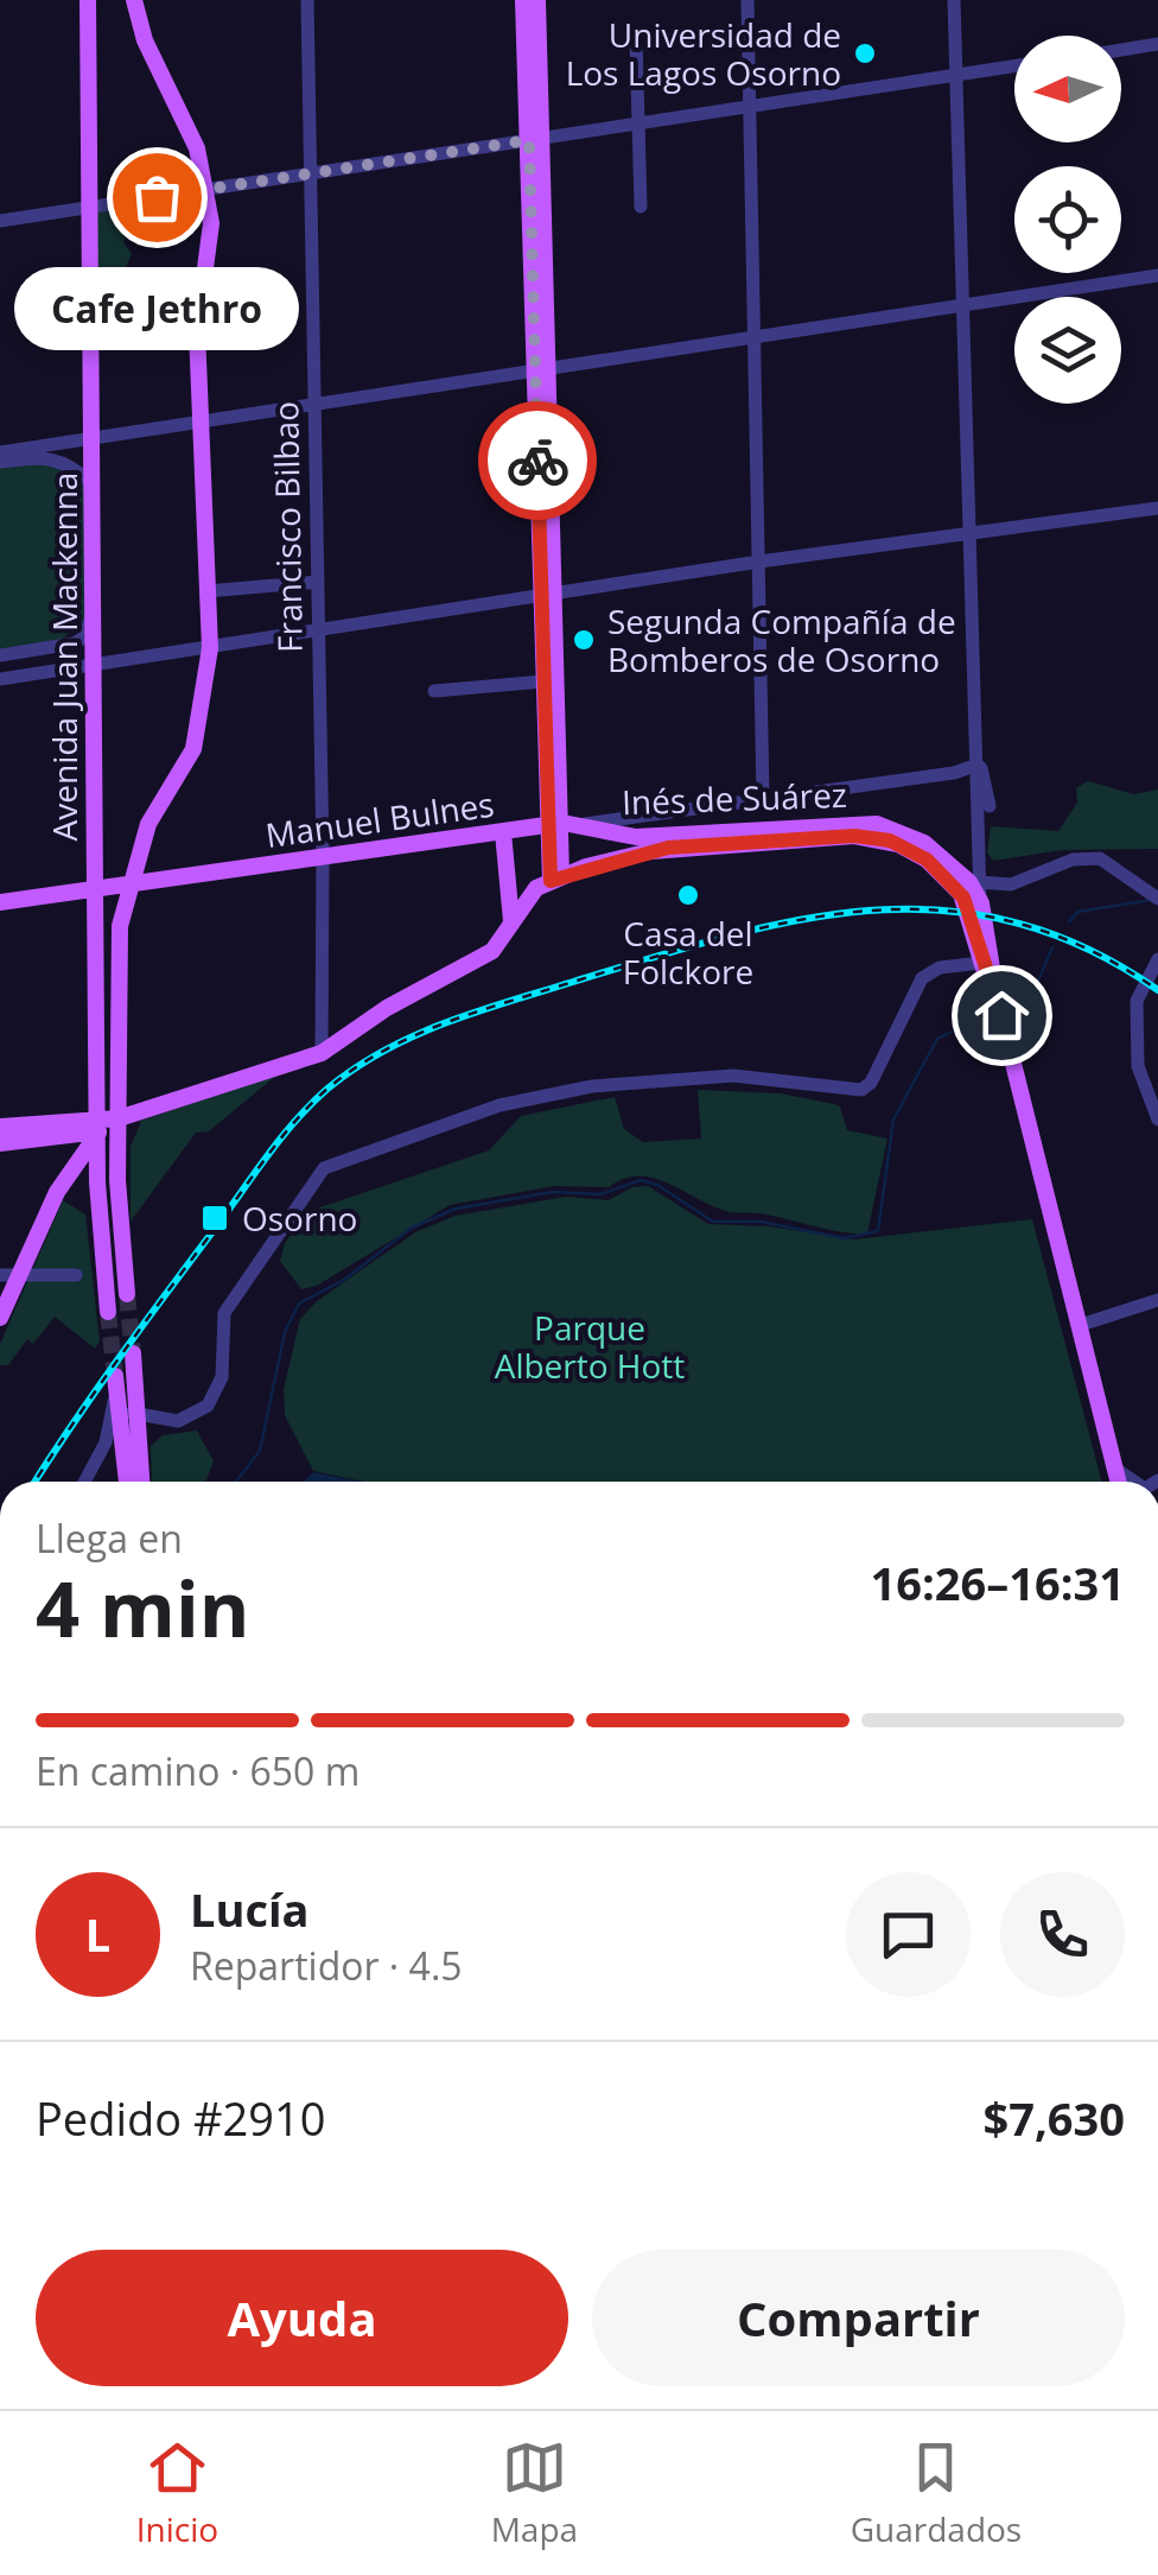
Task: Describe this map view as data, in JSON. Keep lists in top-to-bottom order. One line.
{"streets":{"main road":["Avenida Juan Mackenna","Inés de Suárez","Manuel Bulnes"],"street":["Francisco Bilbao"]},"crossings":[["Francisco Bilbao","Manuel Bulnes"],["Avenida Juan Mackenna","Manuel Bulnes"],["Inés de Suárez","Manuel Bulnes"]],"parks":["Parque Alberto Hott"],"places":{"other":["Universidad de Los Lagos Osorno","Cafe Jethro","Segunda Compañía de Bomberos de Osorno","Casa del Folckore"],"transit":["Osorno"]},"north":"left","page":{"bubble":"Cafe Jethro","heading":["4 min","Llega en","16:26–16:31"],"panel":["Lucía","Repartidor · 4.5","Pedido #2910","$7,630"],"bar":"En camino · 650 m","round":"L","buttons":["Ayuda","Compartir"],"tabs":["Inicio","Mapa","Guardados"]}}
